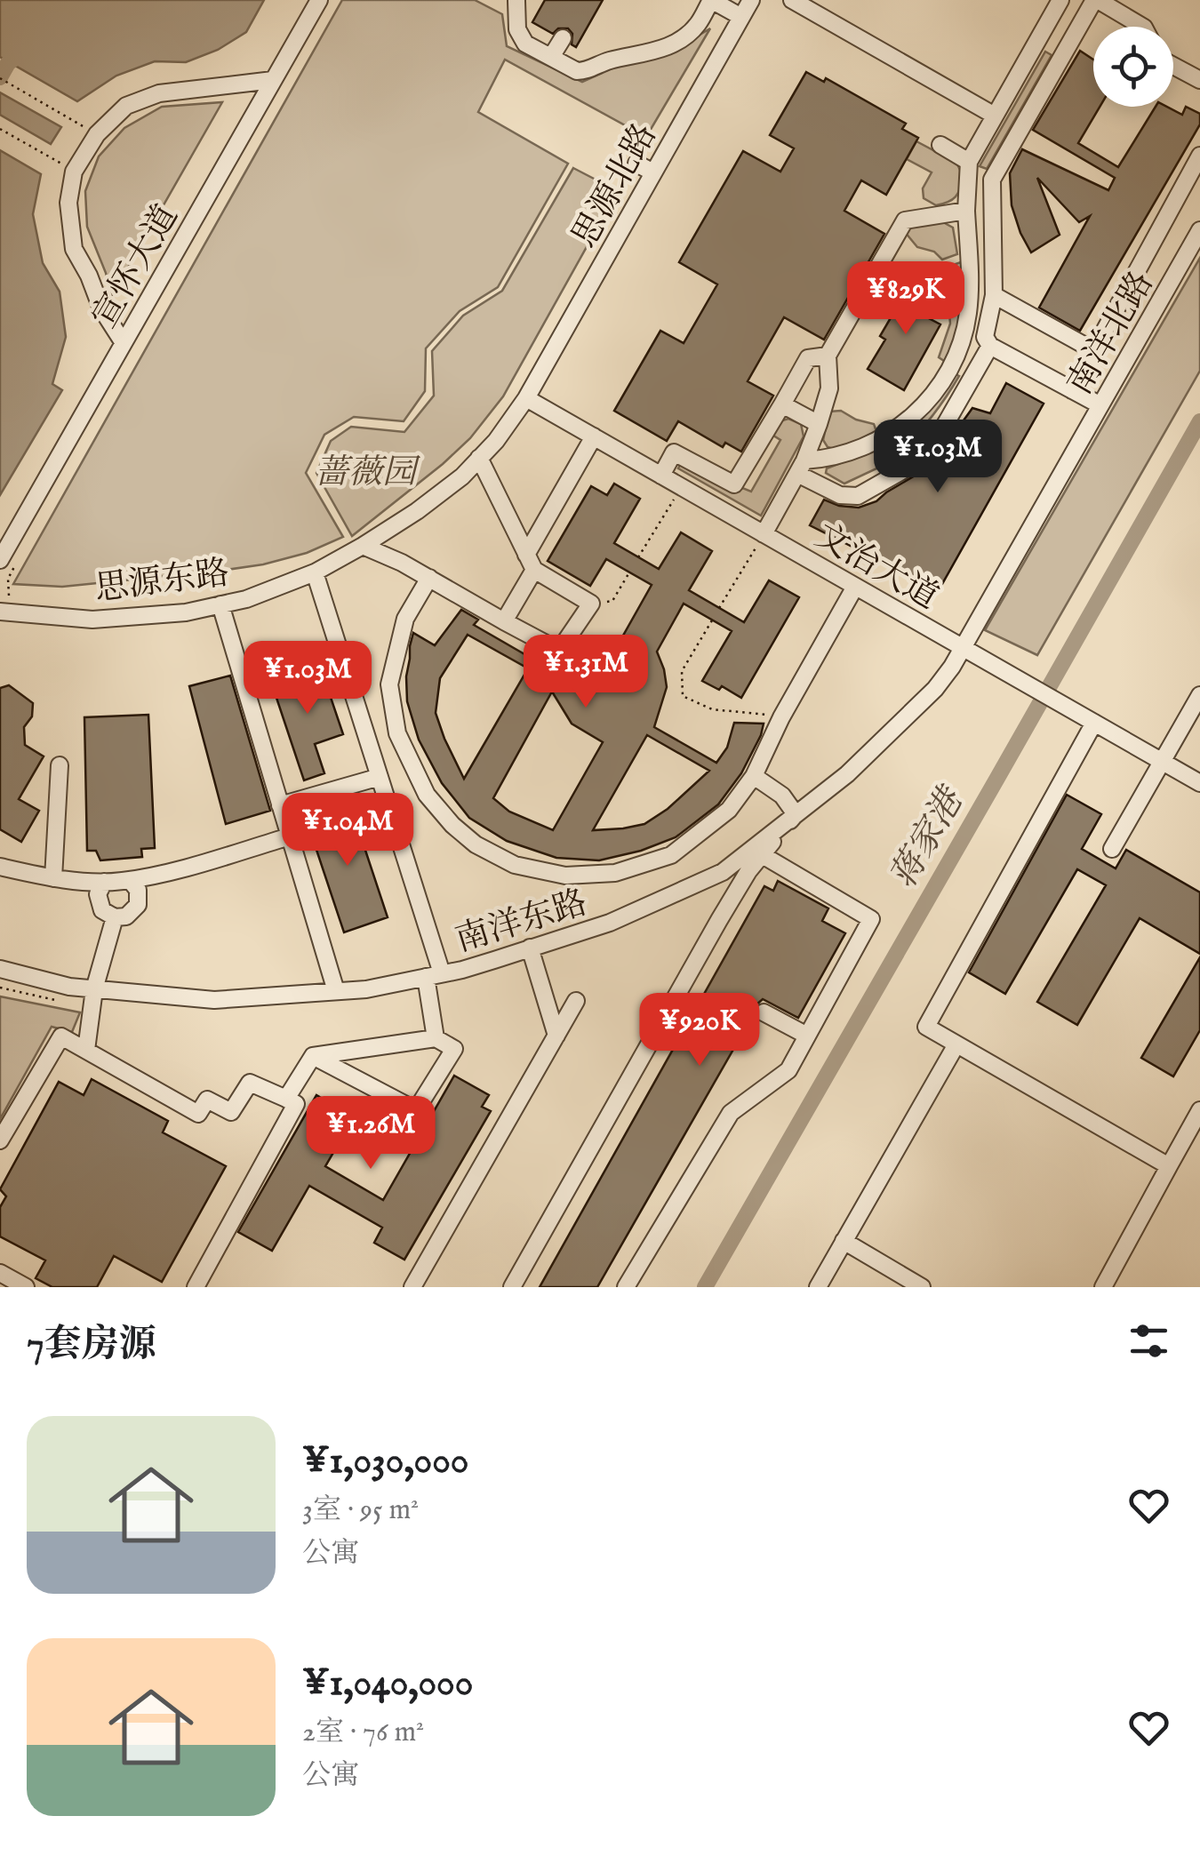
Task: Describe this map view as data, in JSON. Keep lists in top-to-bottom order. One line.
{"streets":{"lane":["思源北路","宣怀大道","南洋北路","文治大道","思源东路","南洋东路"]},"crossings":[["思源北路","文治大道"],["思源北路","思源东路"],["南洋北路","文治大道"],["南洋北路","南洋东路"],["文治大道","思源东路"],["文治大道","南洋东路"]],"water":["蒋家港"],"parks":["蔷薇园"],"page":{"price":["¥829K","¥1.03M","¥1.31M","¥1.03M","¥1.04M","¥920K","¥1.26M"],"heading":"7套房源","list":[{"name":"¥1,030,000","note":"3室 · 95 m² · 公寓"},{"name":"¥1,040,000","note":"2室 · 76 m² · 公寓"}]}}
